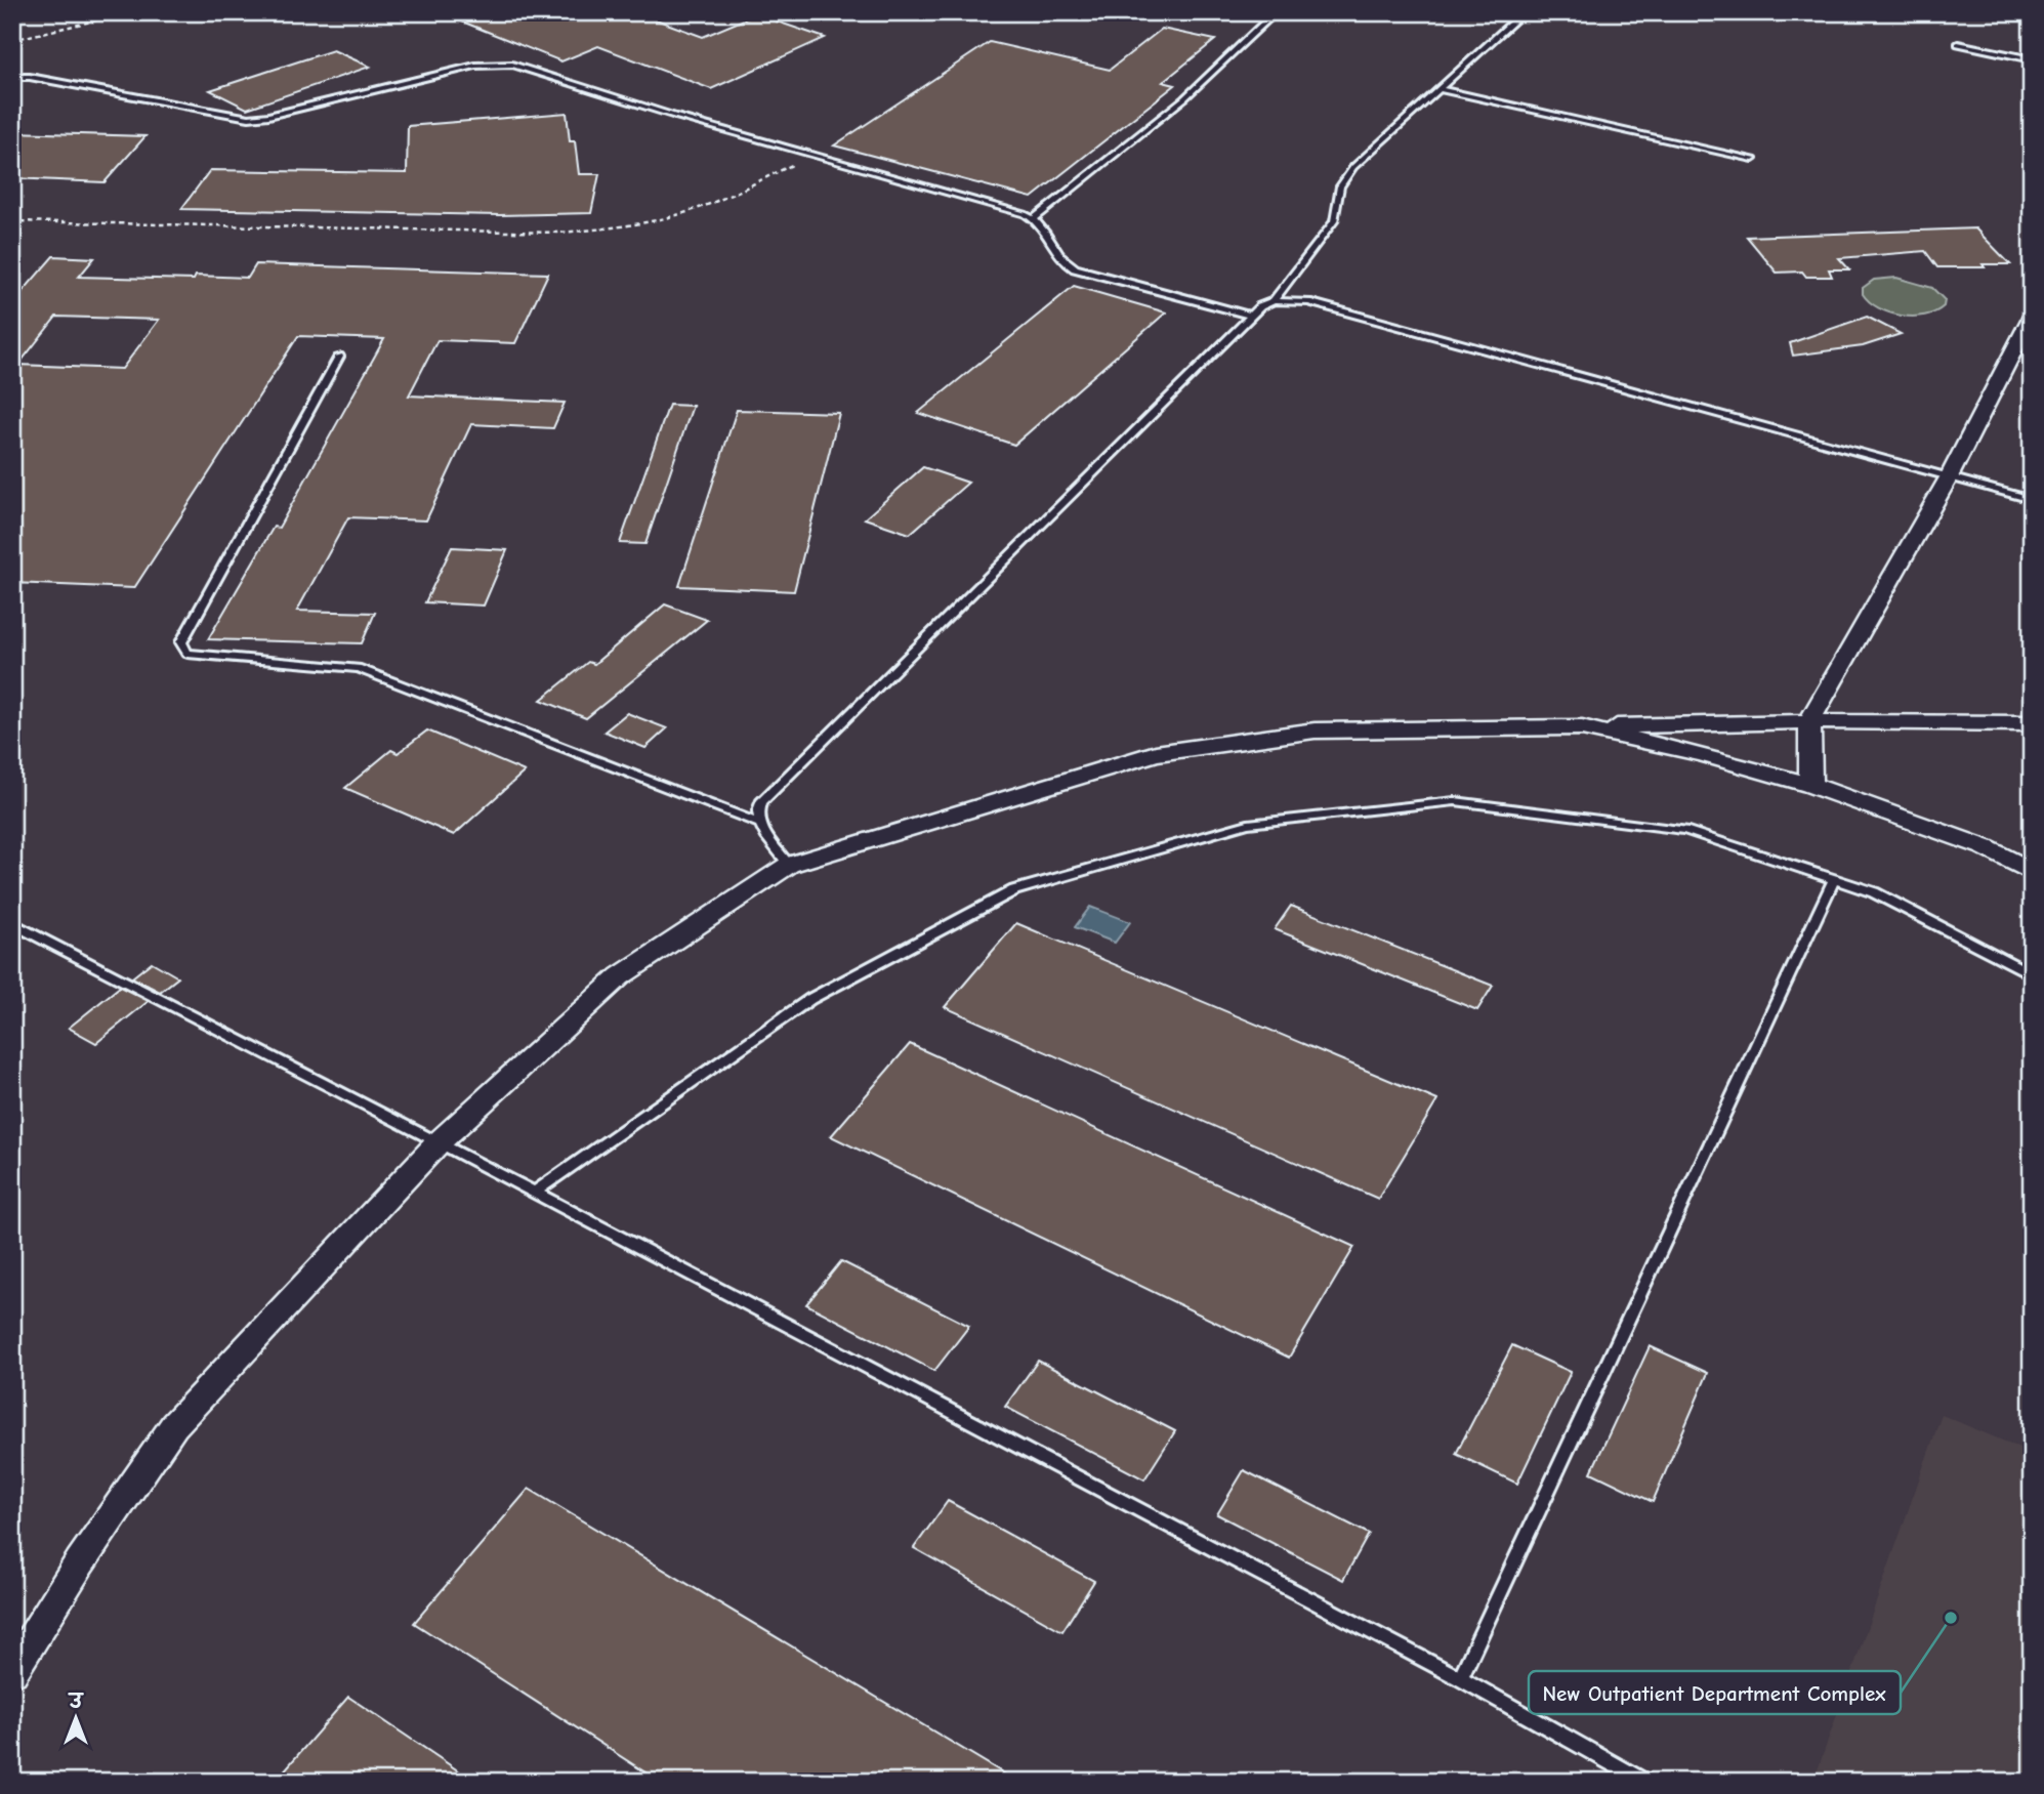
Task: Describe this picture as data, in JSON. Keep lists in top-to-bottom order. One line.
{"places":["New Outpatient Department Complex"],"north":"top"}
